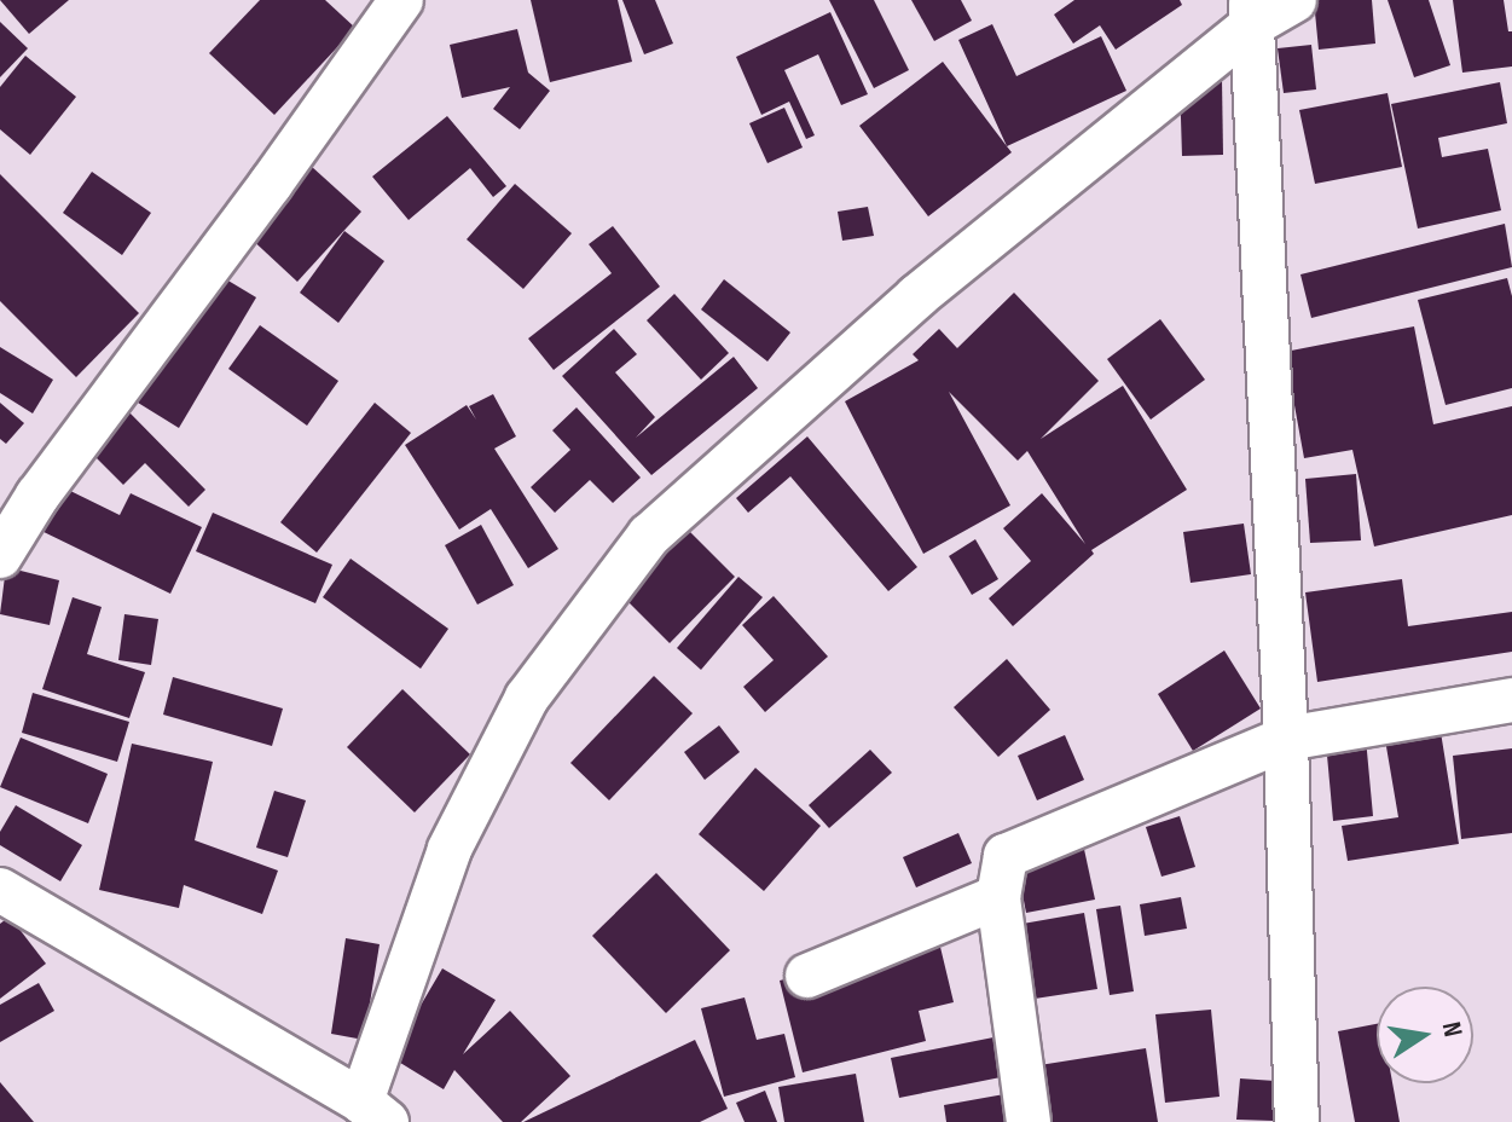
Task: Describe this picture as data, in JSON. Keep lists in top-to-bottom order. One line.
{"north":"right"}
